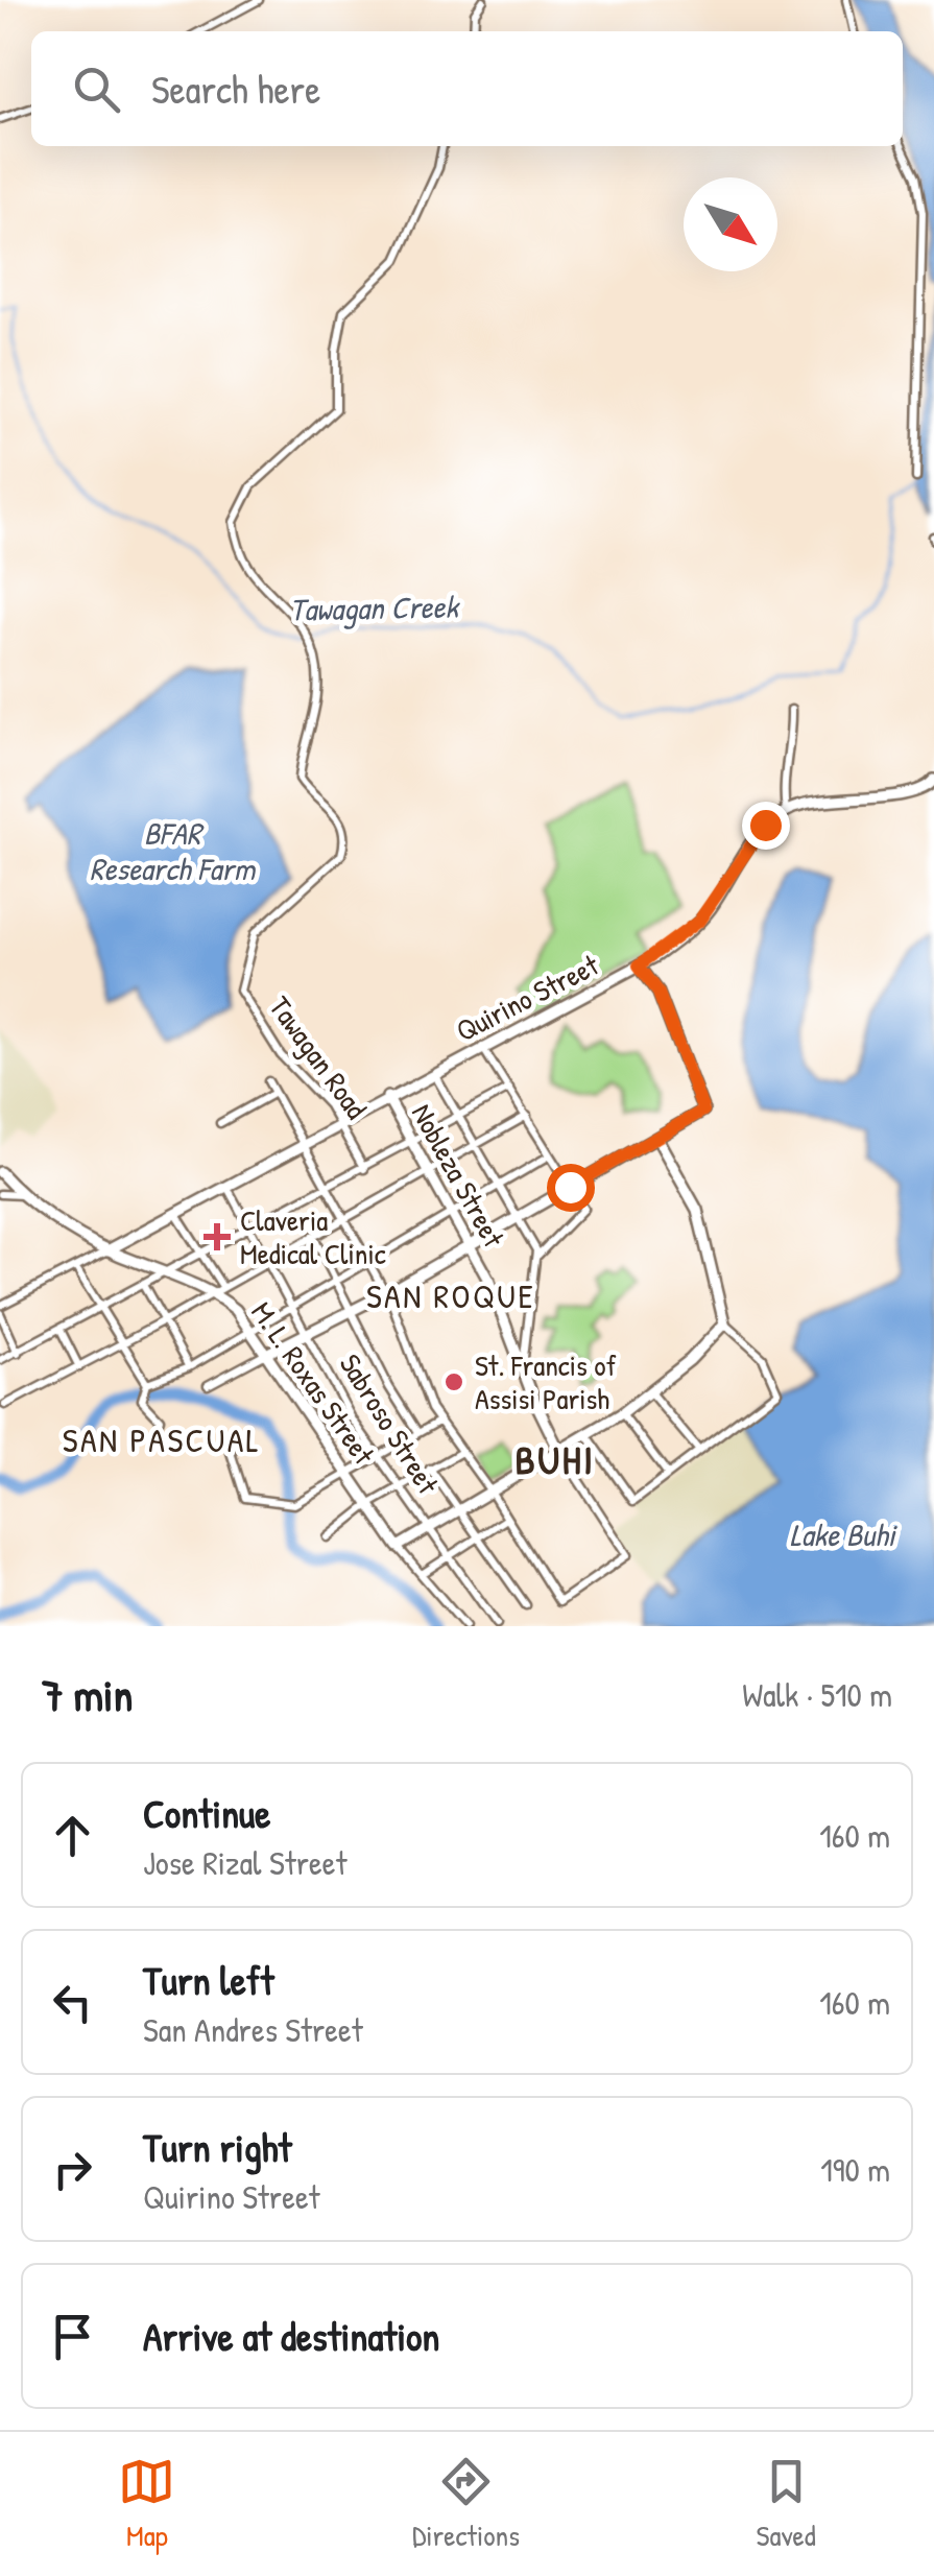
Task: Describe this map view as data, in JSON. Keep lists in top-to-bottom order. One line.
{"streets":{"street":["Quirino Street","Tawagan Road","Nobleza Street","M. L. Roxas Street","Sabroso Street"]},"crossings":[["Quirino Street","Tawagan Road"],["Quirino Street","Nobleza Street"],["Quirino Street","M. L. Roxas Street"],["Quirino Street","Sabroso Street"]],"districts":["SAN ROQUE","SAN PASCUAL","BUHI"],"water":["Tawagan Creek","BFAR Research Farm","Lake Buhi"],"places":{"health":["Claveria Medical Clinic"],"other":["St. Francis of Assisi Parish"]},"north":"bottom right","page":{"search":"Search here","heading":["7 min","Walk · 510 m"],"list":[["Continue","Jose Rizal Street","160 m"],["Turn left","San Andres Street","160 m"],["Turn right","Quirino Street","190 m"],"Arrive at destination"],"nav":["Map","Directions","Saved"]}}
